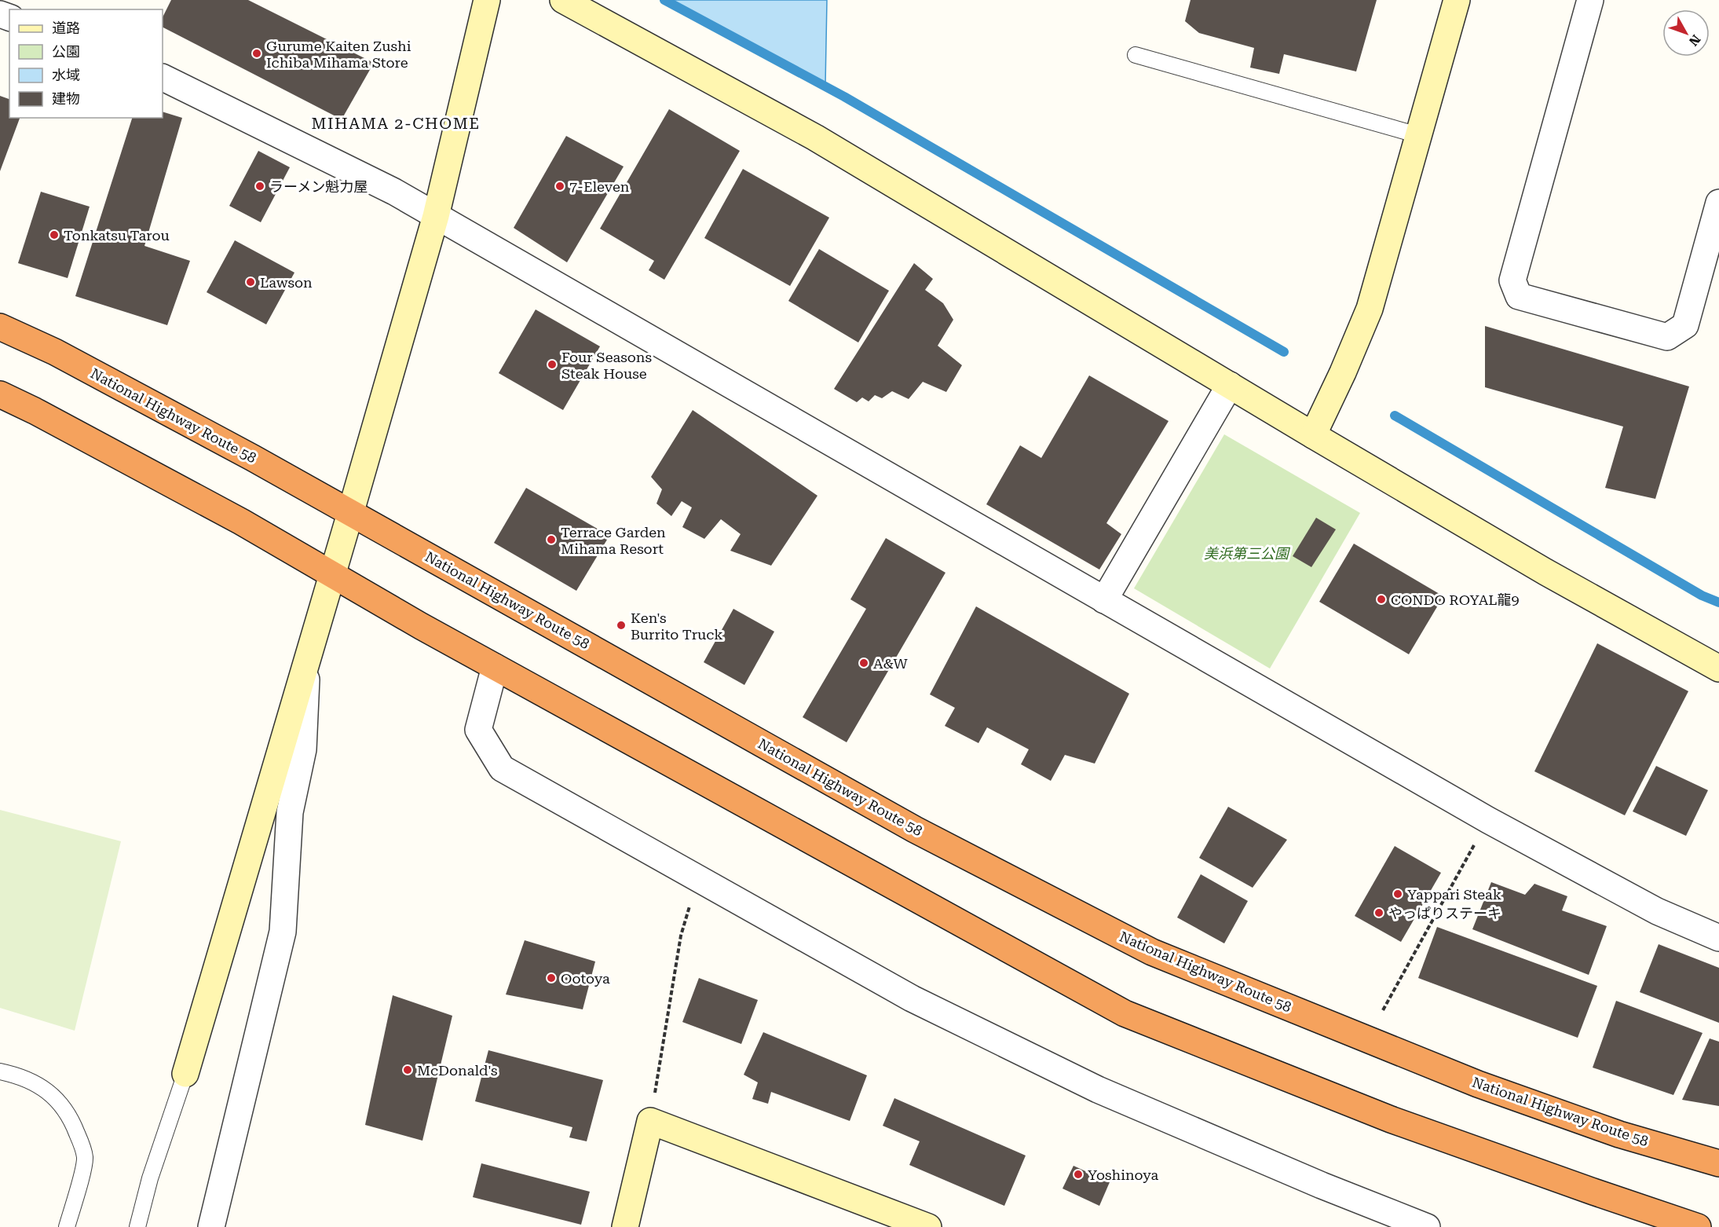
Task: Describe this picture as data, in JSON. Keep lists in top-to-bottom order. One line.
{"streets":{"highway":["National Highway Route 58"]},"districts":["MIHAMA 2-CHOME"],"parks":["美浜第三公園"],"places":["Gurume Kaiten Zushi Ichiba Mihama Store","ラーメン魁力屋","7-Eleven","Tonkatsu Tarou","Lawson","Four Seasons Steak House","Terrace Garden Mihama Resort","CONDO ROYAL龍9","Ken's Burrito Truck","A&W","Yappari Steak","やっぱりステーキ","Ootoya","McDonald's","Yoshinoya"],"legend":["道路","公園","水域","建物"],"north":"bottom right"}
